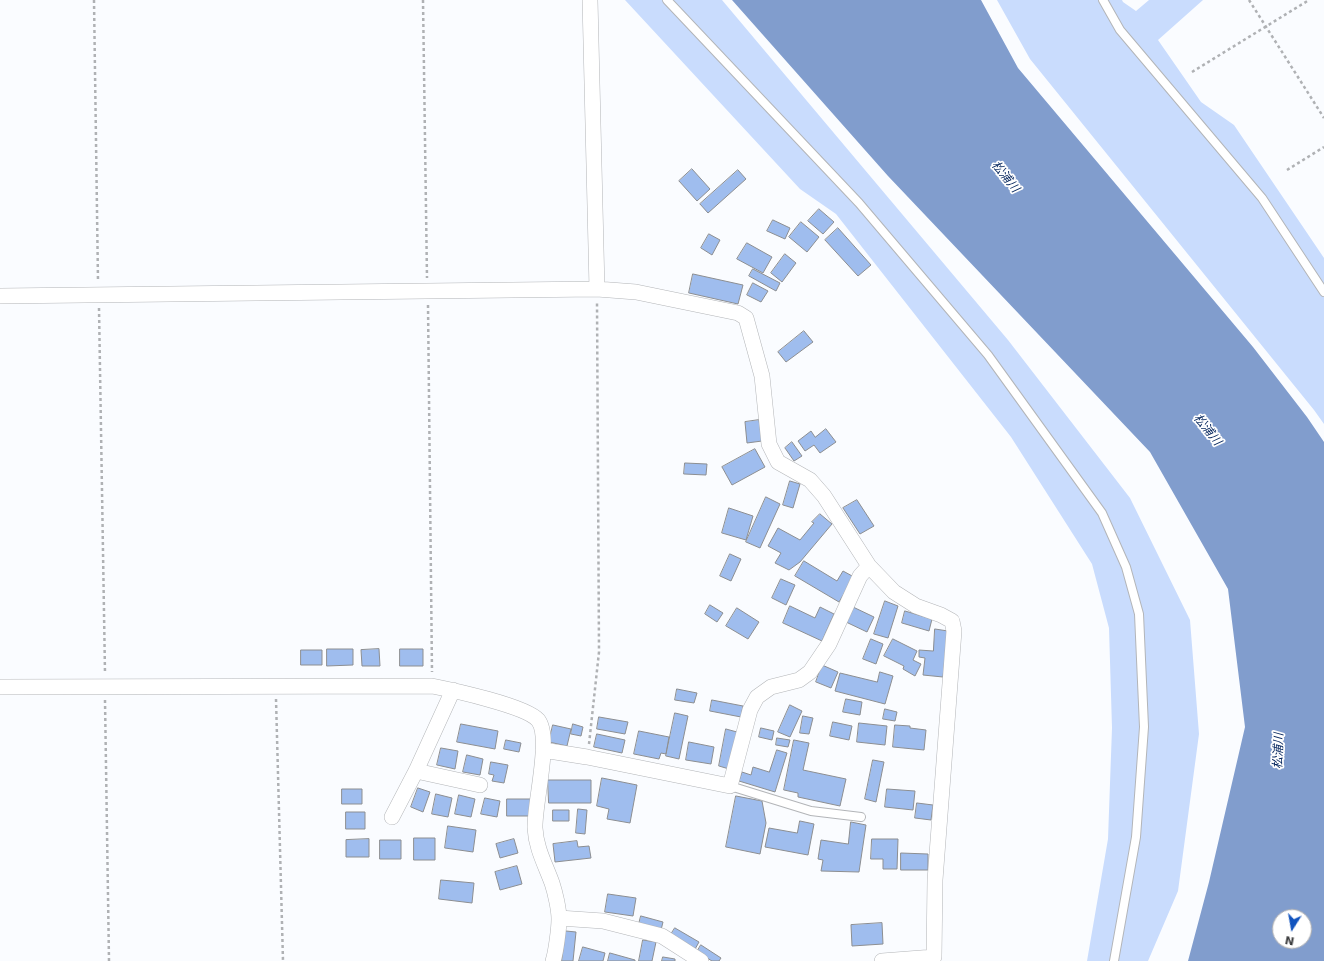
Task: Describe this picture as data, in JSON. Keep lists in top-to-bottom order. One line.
{"water":["松浦川"],"north":"bottom"}
